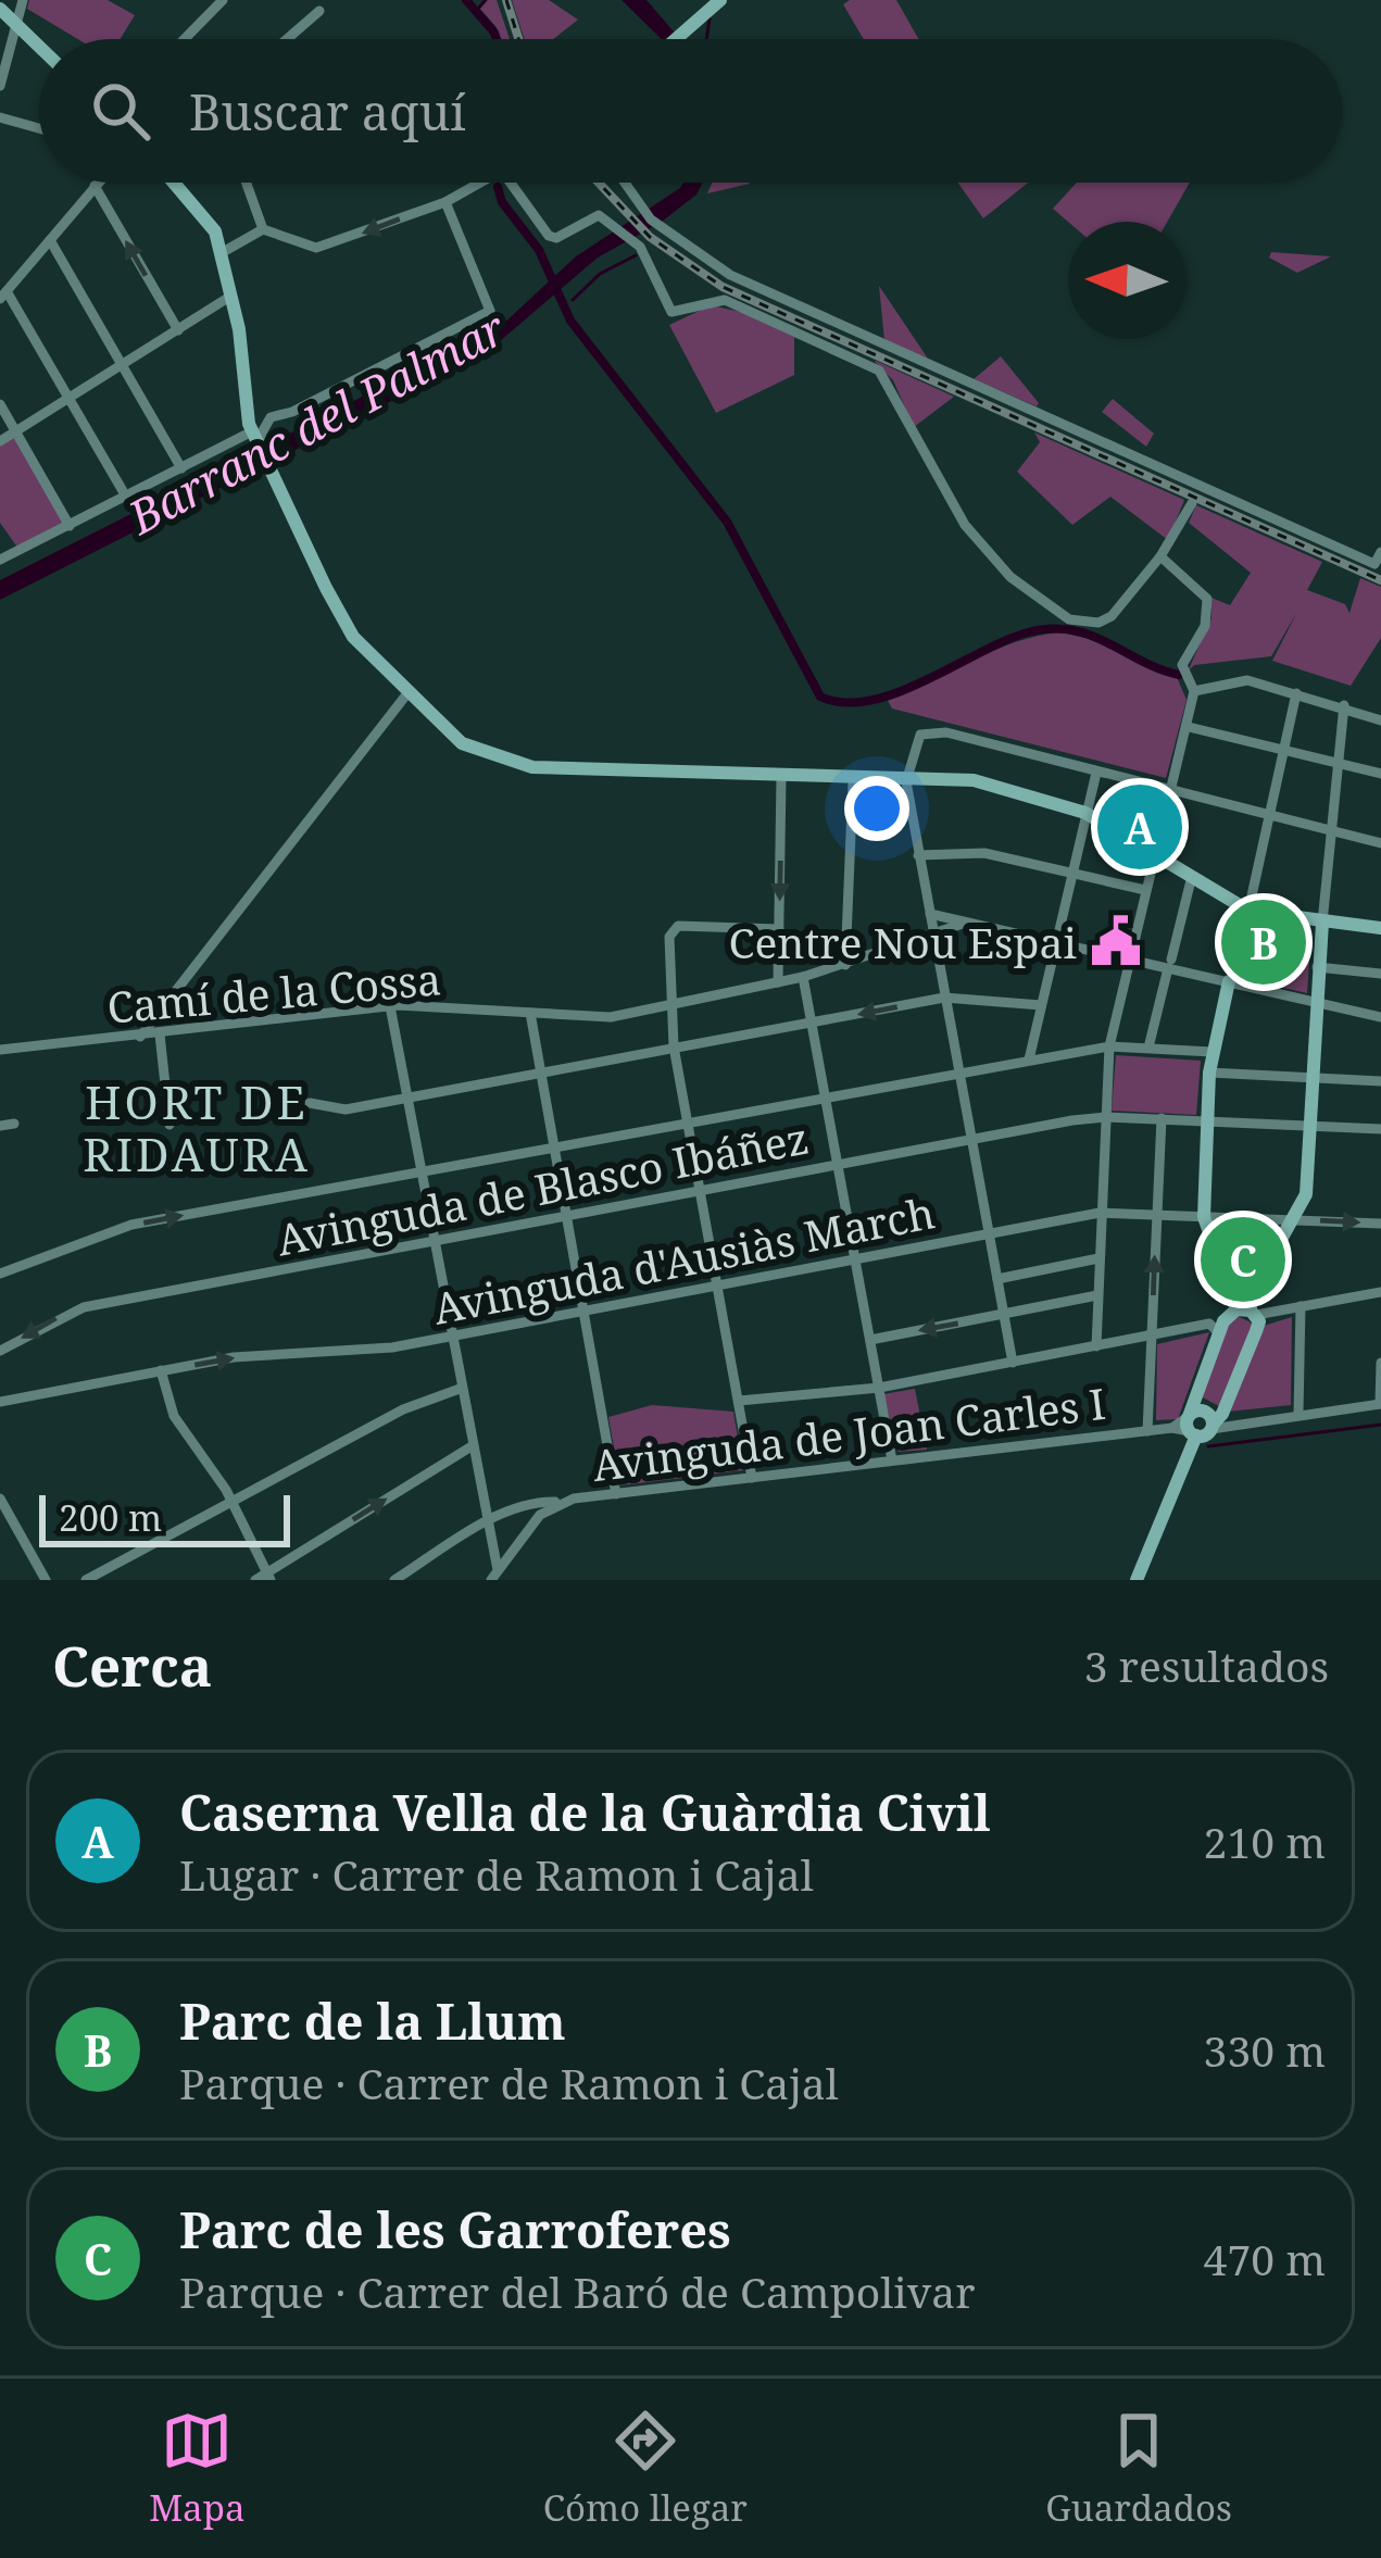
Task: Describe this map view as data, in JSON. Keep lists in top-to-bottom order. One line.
{"streets":{"street":["Camí de la Cossa","Avinguda de Blasco Ibáñez","Avinguda d'Ausiàs March","Avinguda de Joan Carles I"]},"districts":["HORT DE RIDAURA"],"water":["Barranc del Palmar"],"places":{"public building":["Centre Nou Espai"]},"scale_bar":"200 m","north":"left","page":{"search":"Buscar aquí","pins":["A","B","C"],"scale":"200 m","heading":["Cerca","3 resultados"],"list":[{"mark":"A","name":"Caserna Vella de la Guàrdia Civil","note":"Lugar · Carrer de Ramon i Cajal","value":"210 m"},{"mark":"B","name":"Parc de la Llum","note":"Parque · Carrer de Ramon i Cajal","value":"330 m"},{"mark":"C","name":"Parc de les Garroferes","note":"Parque · Carrer del Baró de Campolivar","value":"470 m"}],"nav":["Mapa","Cómo llegar","Guardados"]}}
